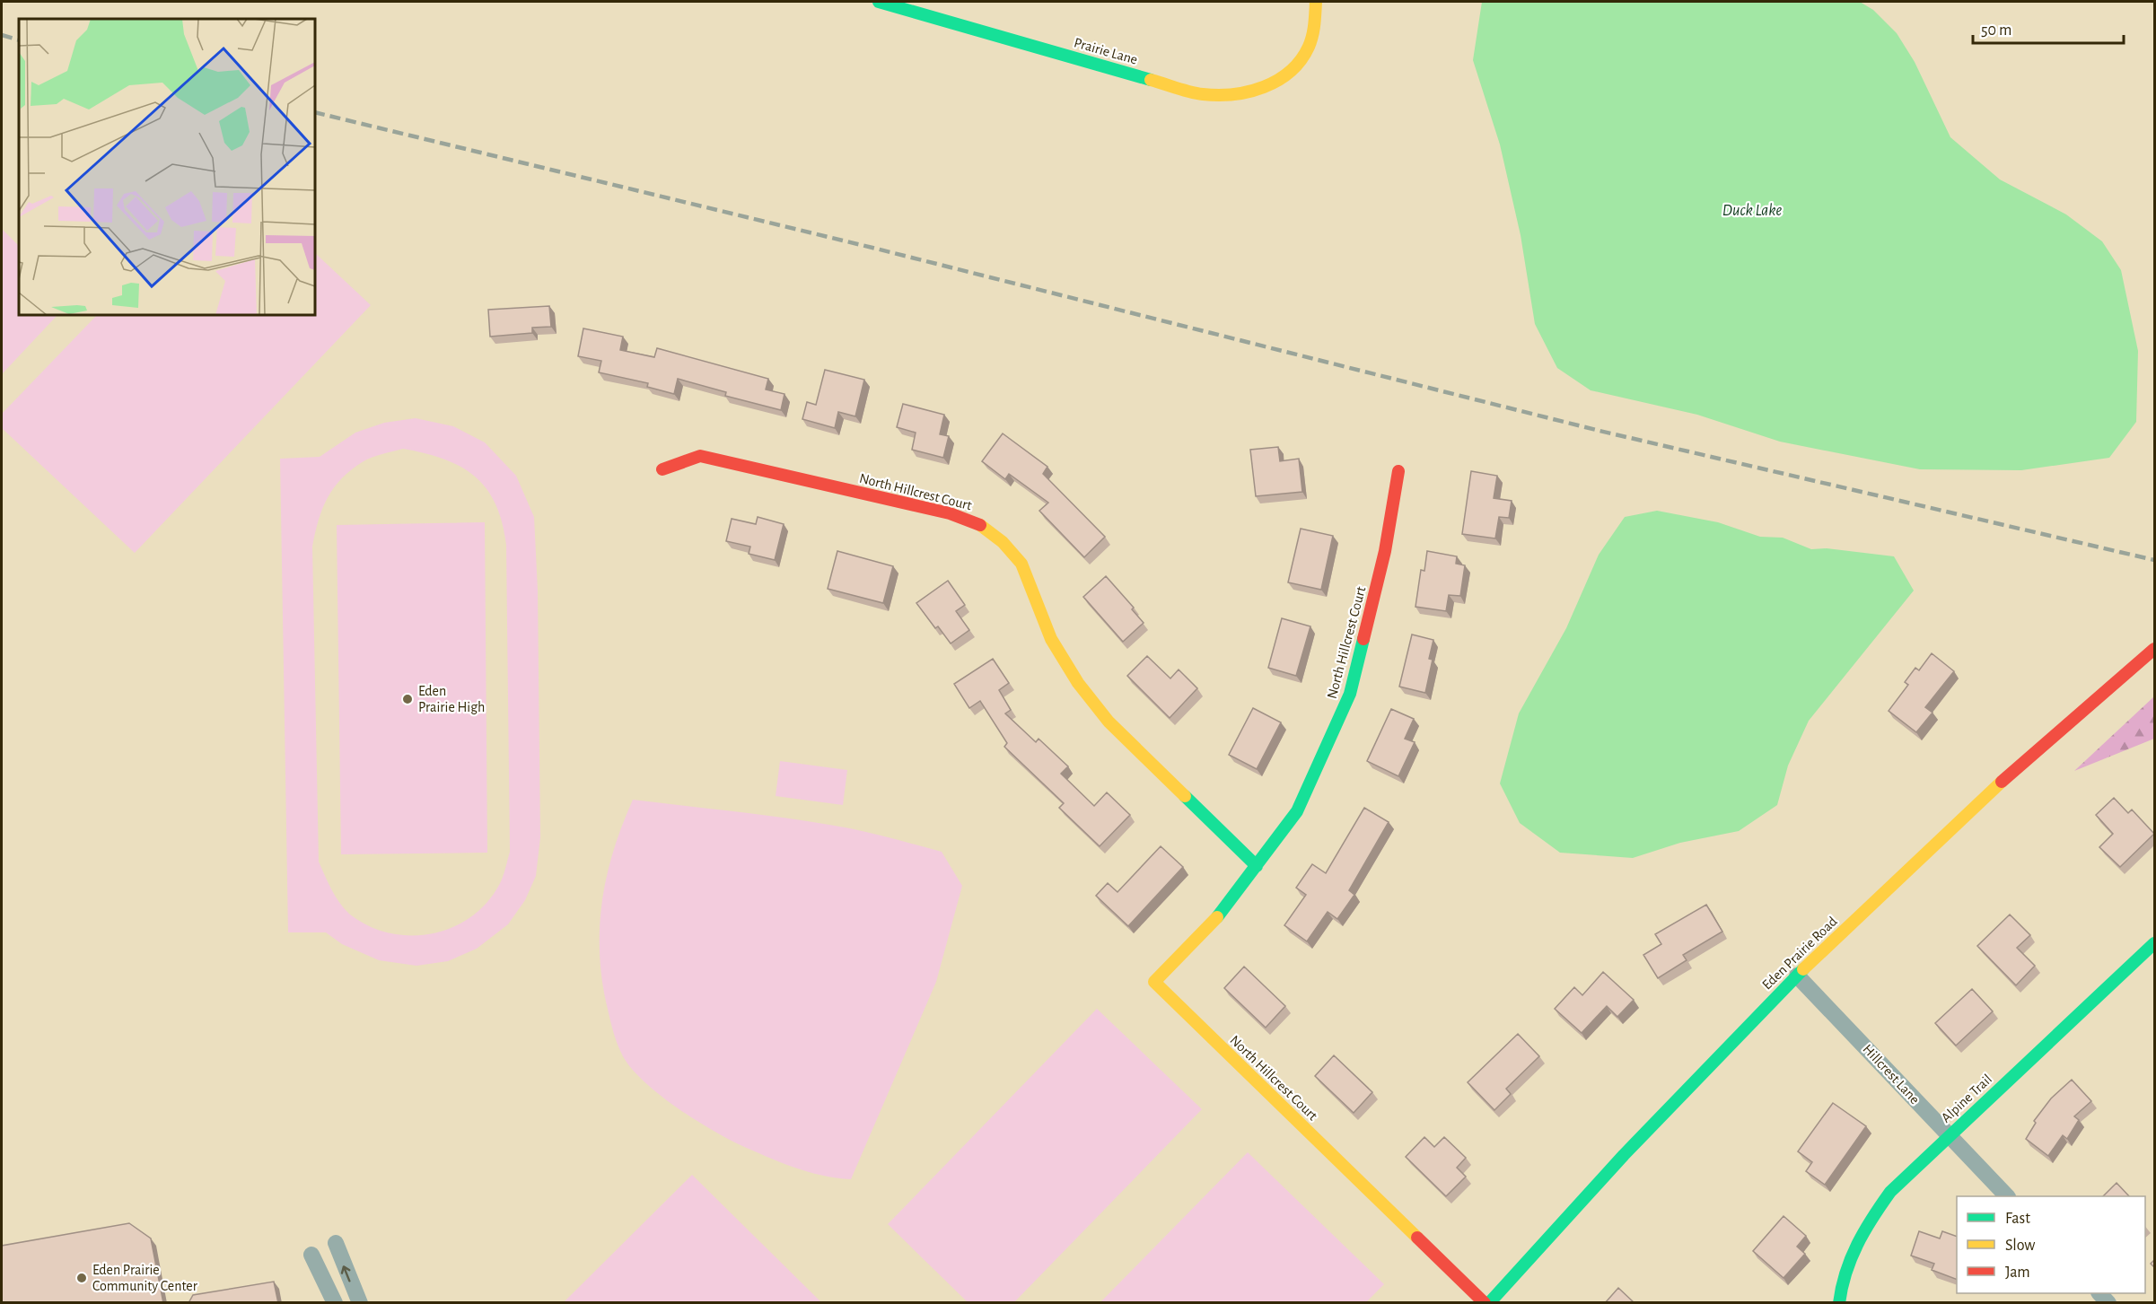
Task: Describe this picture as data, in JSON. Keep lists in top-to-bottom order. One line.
{"streets":{"street":["Prairie Lane","North Hillcrest Court","Eden Prairie Road","Hillcrest Lane","Alpine Trail"]},"crossings":[["Eden Prairie Road","Hillcrest Lane"],["Hillcrest Lane","Alpine Trail"]],"water":["Duck Lake"],"places":["Eden Prairie High","Eden Prairie Community Center"],"legend":["Fast","Slow","Jam"],"scale_bar":"50 m"}
